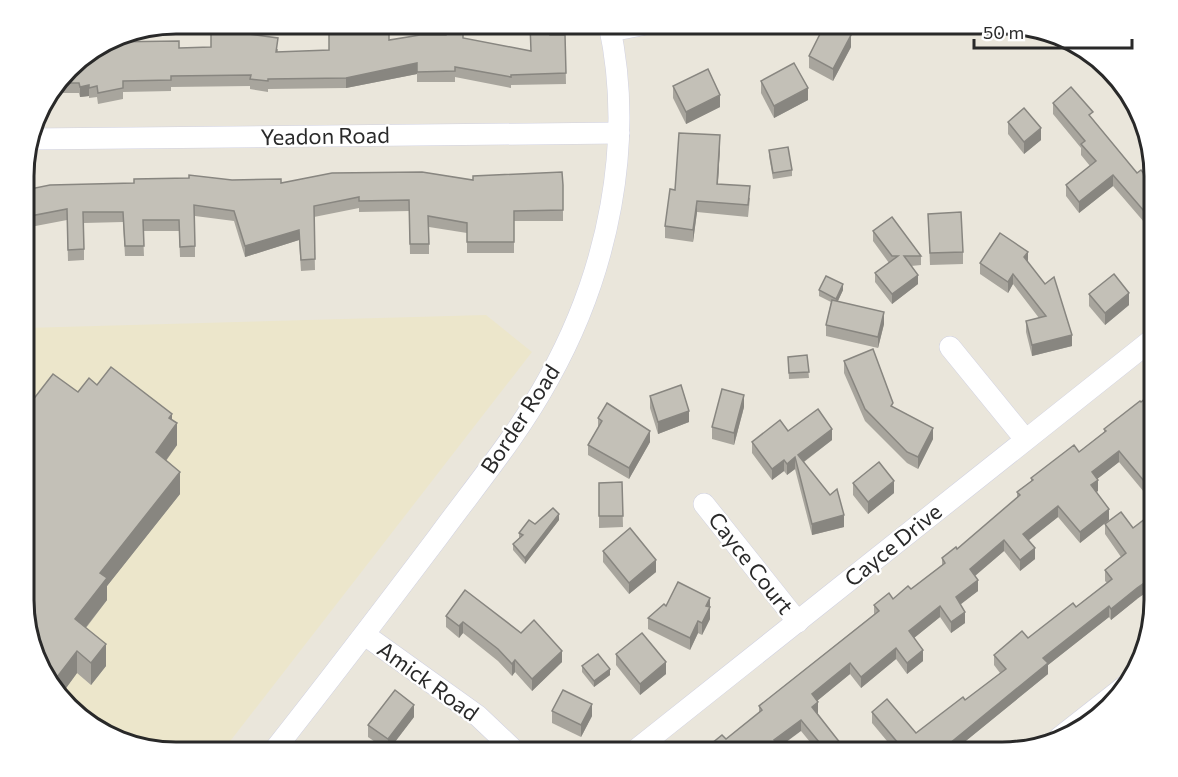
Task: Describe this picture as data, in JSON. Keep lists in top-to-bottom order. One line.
{"streets":{"street":["Yeadon Road","Border Road","Cayce Drive","Cayce Court","Amick Road"]},"crossings":[["Yeadon Road","Border Road"],["Border Road","Amick Road"],["Cayce Drive","Cayce Court"]],"scale_bar":"50 m"}
